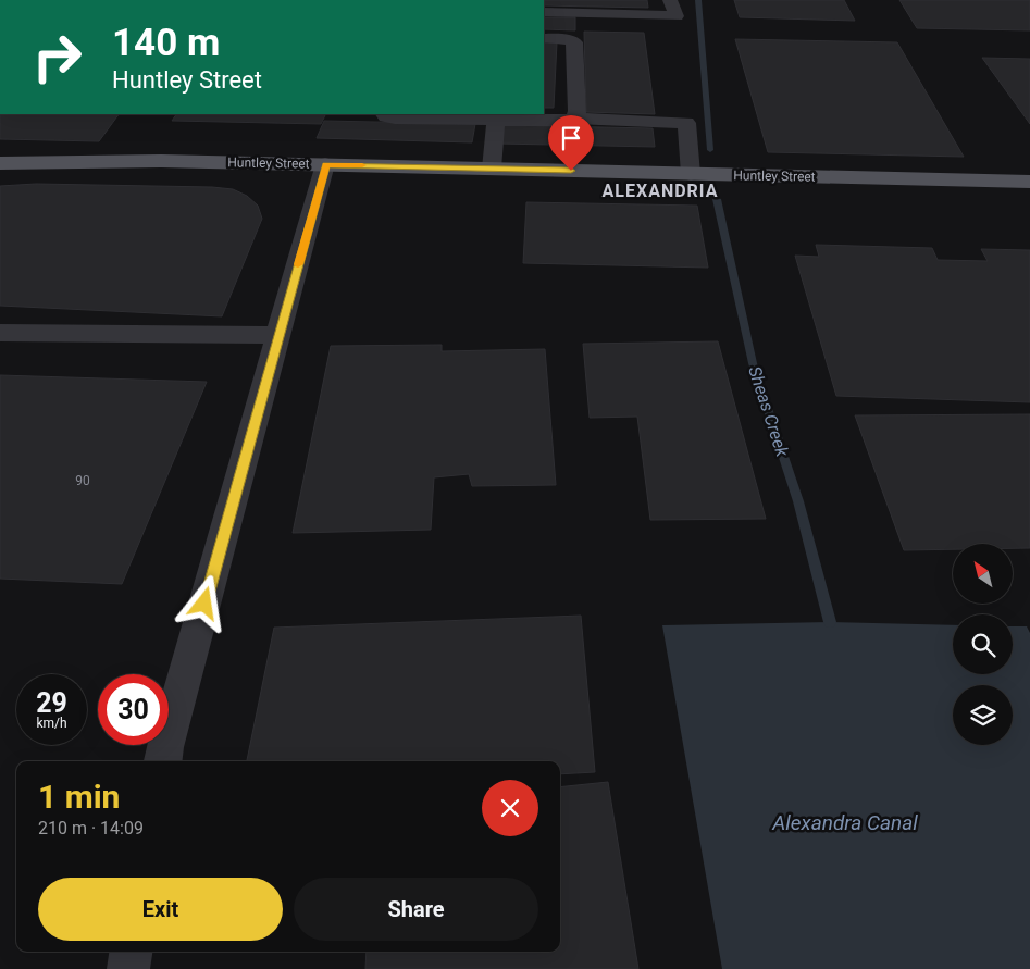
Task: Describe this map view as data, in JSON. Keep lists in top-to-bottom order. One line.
{"streets":{"main road":["Huntley Street"]},"districts":["ALEXANDRIA"],"water":["Sheas Creek","Alexandra Canal"],"house_numbers":["90"],"north":"top left","page":{"turn":["140 m","Huntley Street"],"speed":"29 km/h","limit":"30","heading":["1 min","210 m · 14:09"],"buttons":["Exit","Share"]}}
